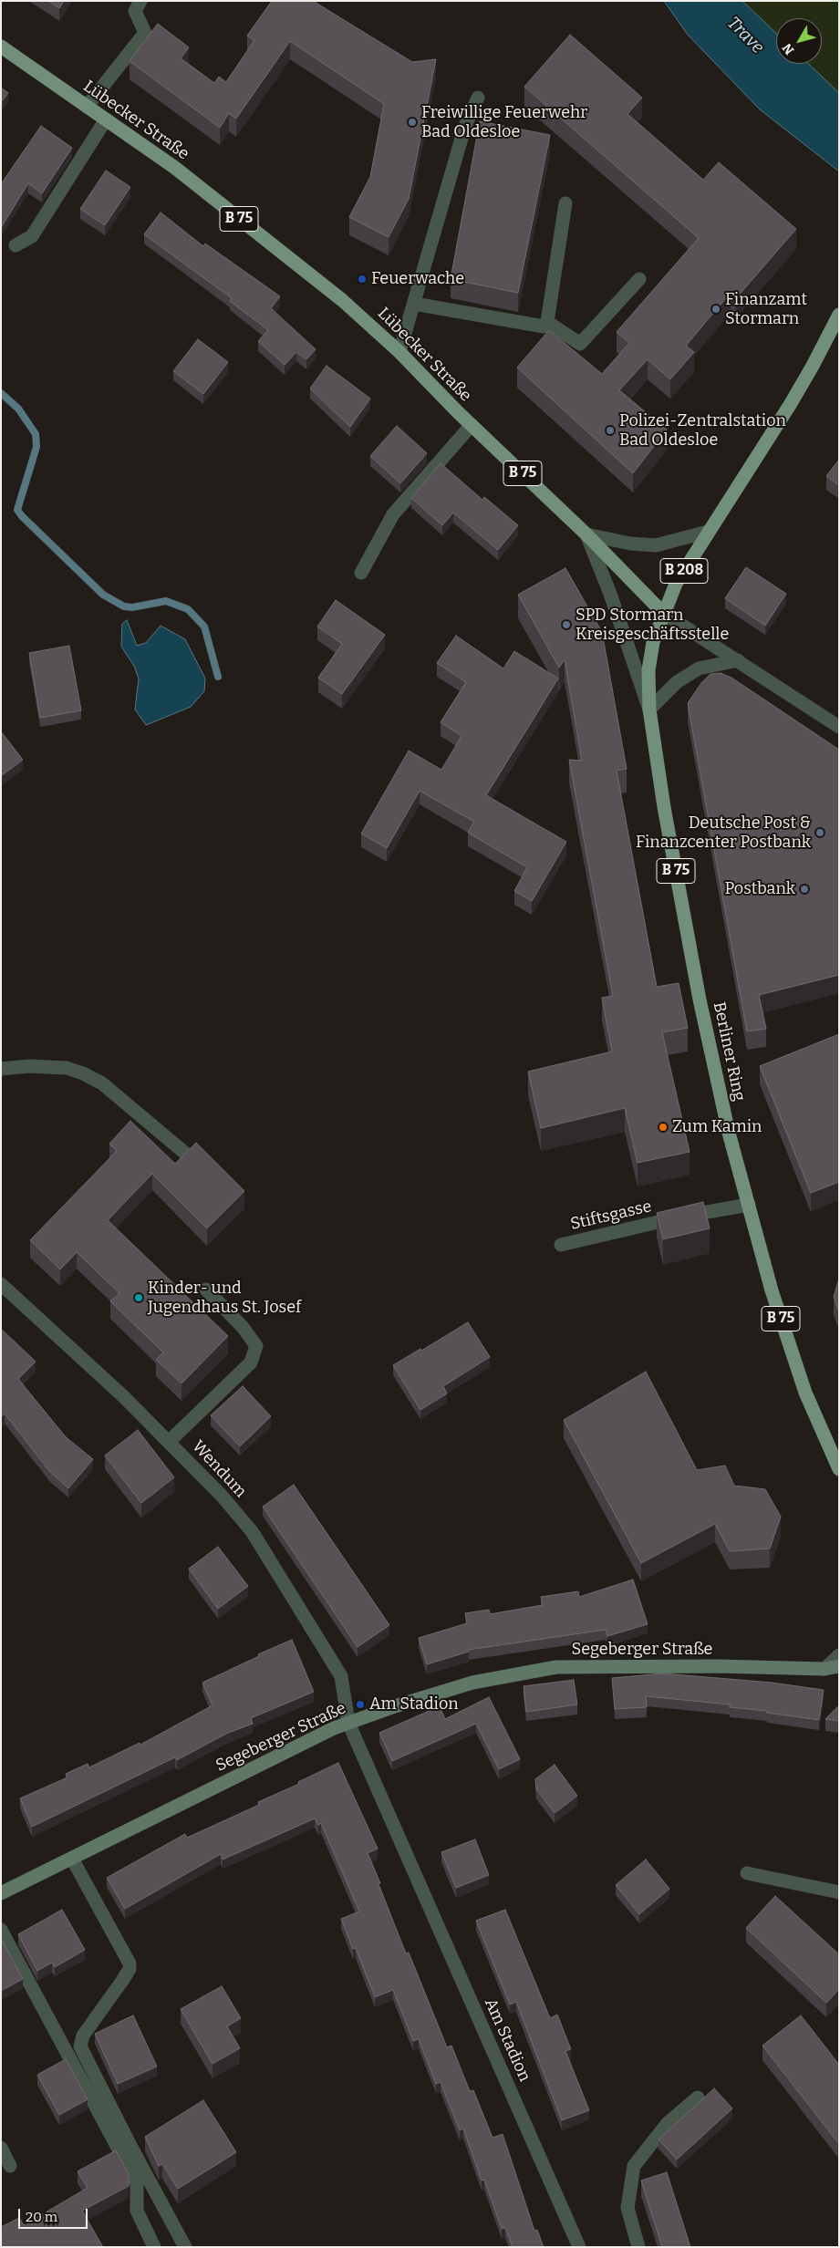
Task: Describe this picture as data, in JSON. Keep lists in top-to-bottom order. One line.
{"streets":{"main road":["Lübecker Straße","B 75","B 208","Berliner Ring","Segeberger Straße"],"street":["Stiftsgasse","Wendum","Am Stadion"]},"crossings":[["Lübecker Straße","Berliner Ring"],["Berliner Ring","Stiftsgasse"],["Wendum","Segeberger Straße"],["Wendum","Am Stadion"],["Segeberger Straße","Am Stadion"]],"water":["Trave"],"places":["Freiwillige Feuerwehr Bad Oldesloe","Feuerwache","Finanzamt Stormarn","Polizei-Zentralstation Bad Oldesloe","SPD Stormarn Kreisgeschäftsstelle","Deutsche Post & Finanzcenter Postbank","Postbank","Zum Kamin","Kinder- und Jugendhaus St. Josef","Am Stadion"],"scale_bar":"20 m","north":"bottom left"}
